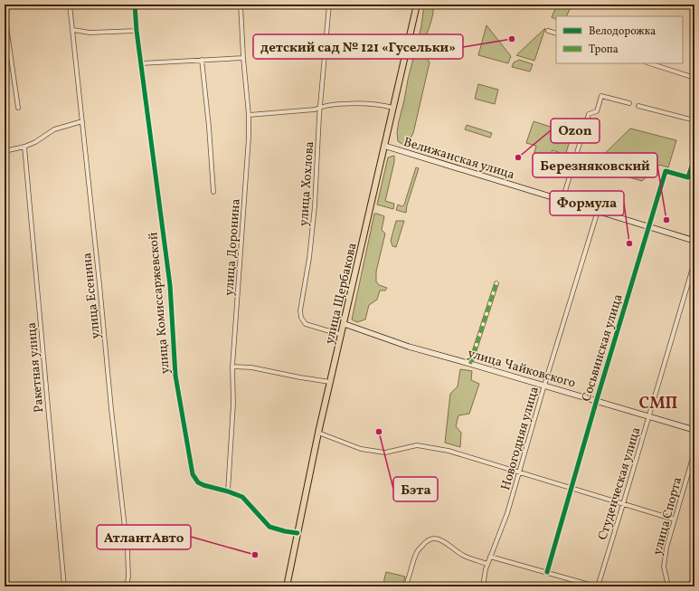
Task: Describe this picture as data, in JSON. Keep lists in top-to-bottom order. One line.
{"streets":{"main road":["улица Щербакова"],"street":["Велижанская улица","улица Хохлова","улица Доронина","улица Есенина","улица Комиссаржевской","Сосьвинская улица","Ракетная улица","улица Чайковского","Новогодняя улица","Студенческая улица","улица Спорта"]},"crossings":[["Велижанская улица","улица Щербакова"],["Велижанская улица","Сосьвинская улица"],["Велижанская улица","Новогодняя улица"],["улица Хохлова","улица Щербакова"],["улица Доронина","улица Комиссаржевской"],["улица Щербакова","улица Комиссаржевской"],["улица Щербакова","улица Чайковского"],["Сосьвинская улица","улица Чайковского"],["улица Чайковского","Новогодняя улица"],["улица Чайковского","Студенческая улица"]],"districts":["СМП"],"places":["детский сад № 121 «Гусельки»","Ozon","Березняковский","Формула","Бэта","АтлантАвто"],"legend":["Велодорожка","Тропа"]}
